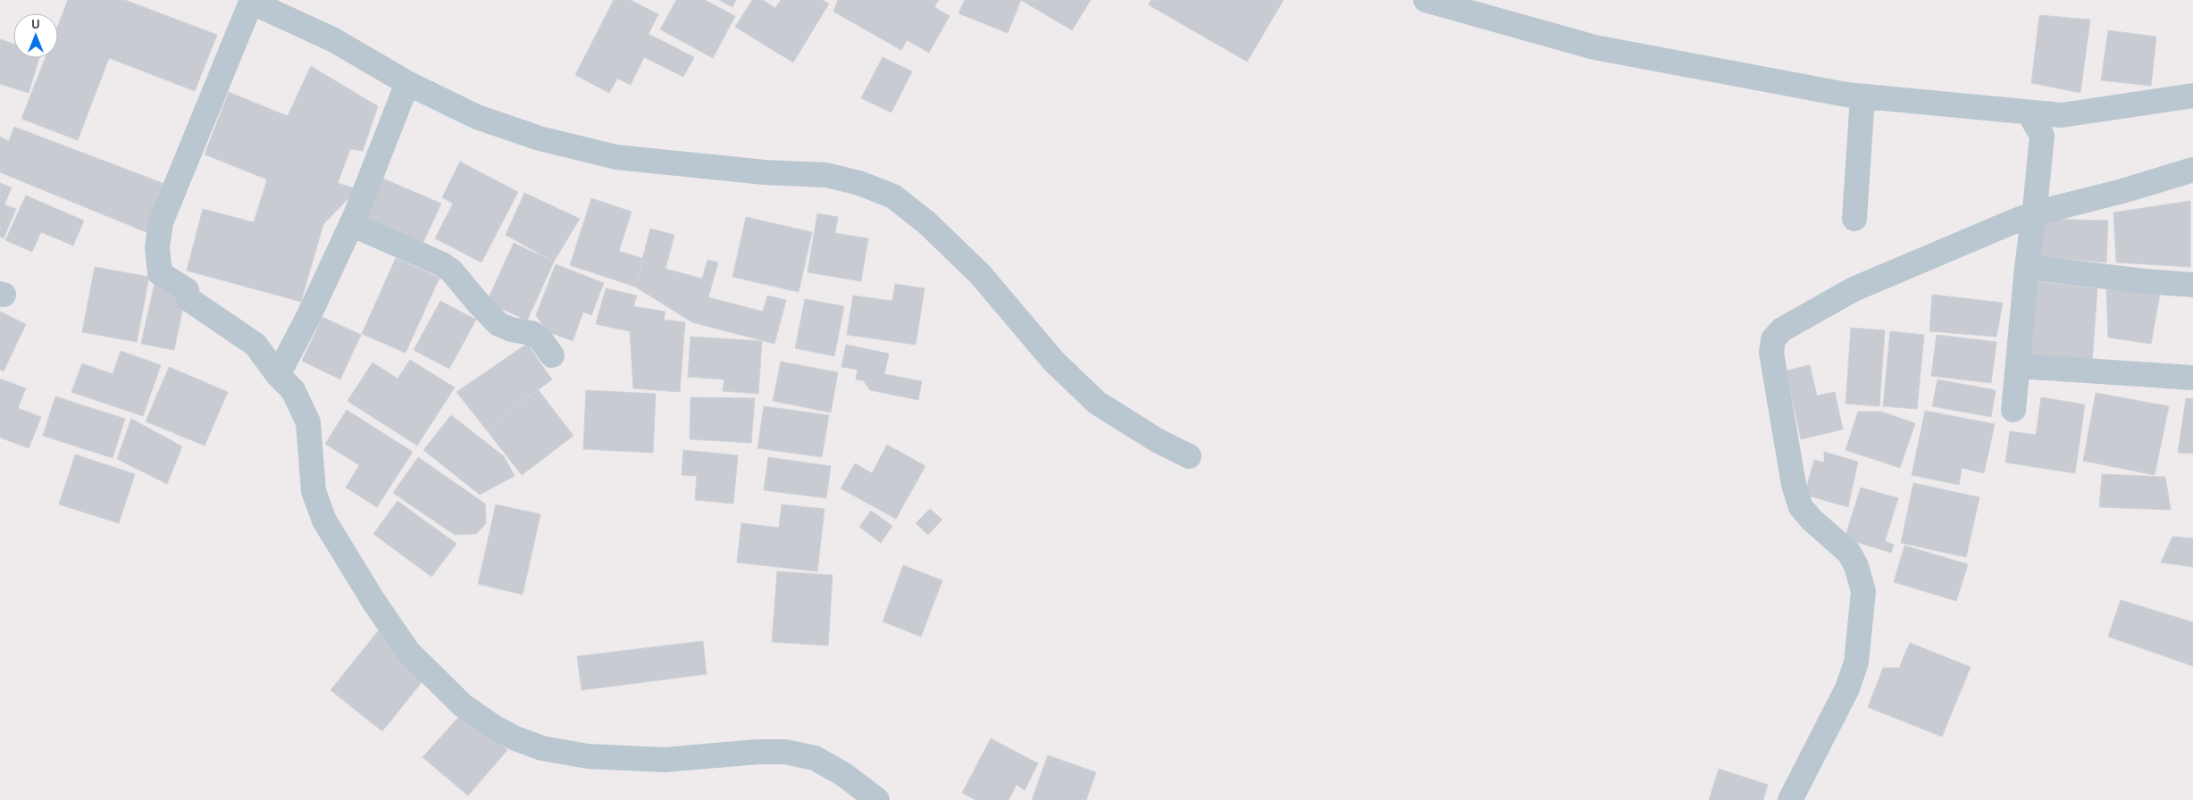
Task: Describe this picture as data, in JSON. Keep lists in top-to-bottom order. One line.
{"north":"top"}
